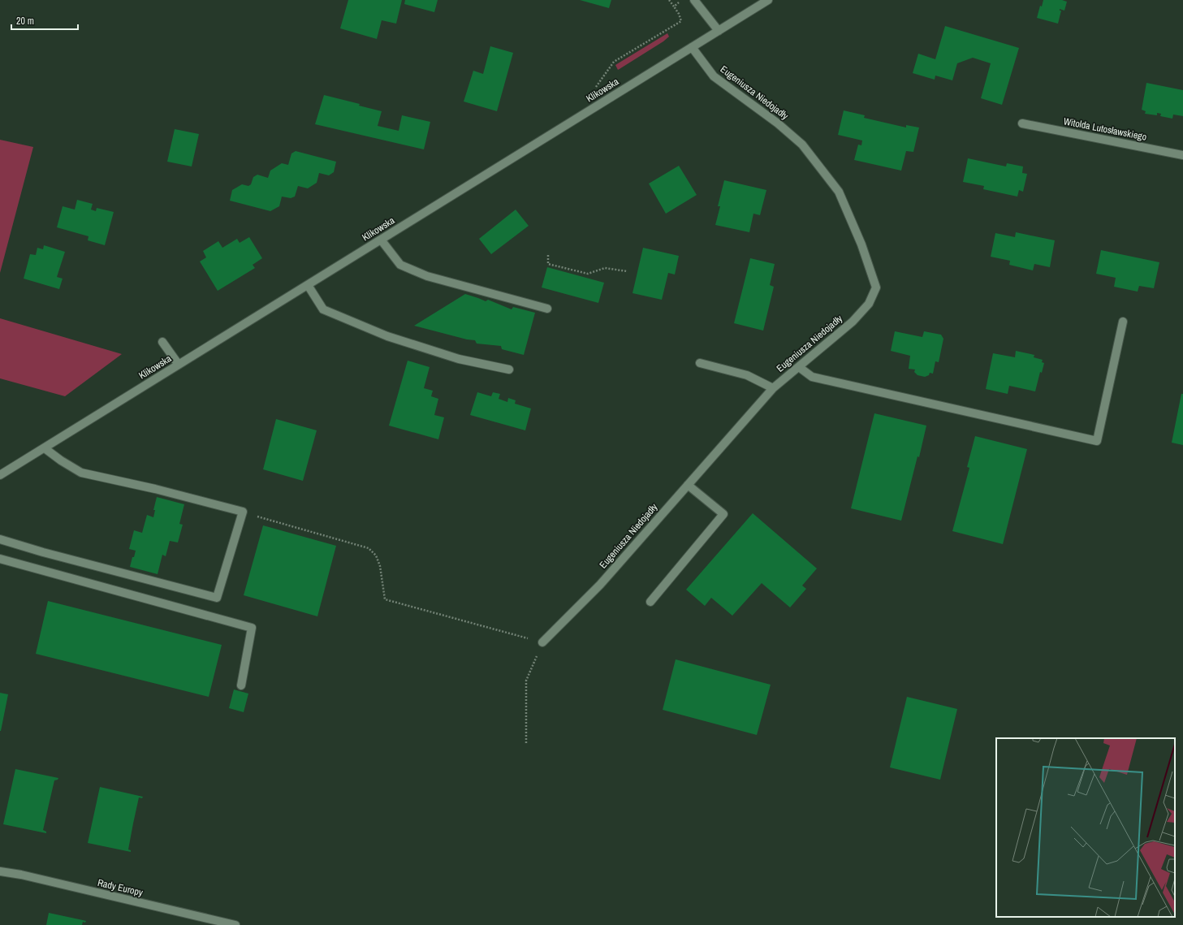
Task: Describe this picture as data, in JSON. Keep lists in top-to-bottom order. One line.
{"streets":{"street":["Klikowska","Eugeniusza Niedojadły","Witolda Lutosławskiego","Rady Europy"]},"crossings":[["Klikowska","Eugeniusza Niedojadły"]],"scale_bar":"20 m"}
